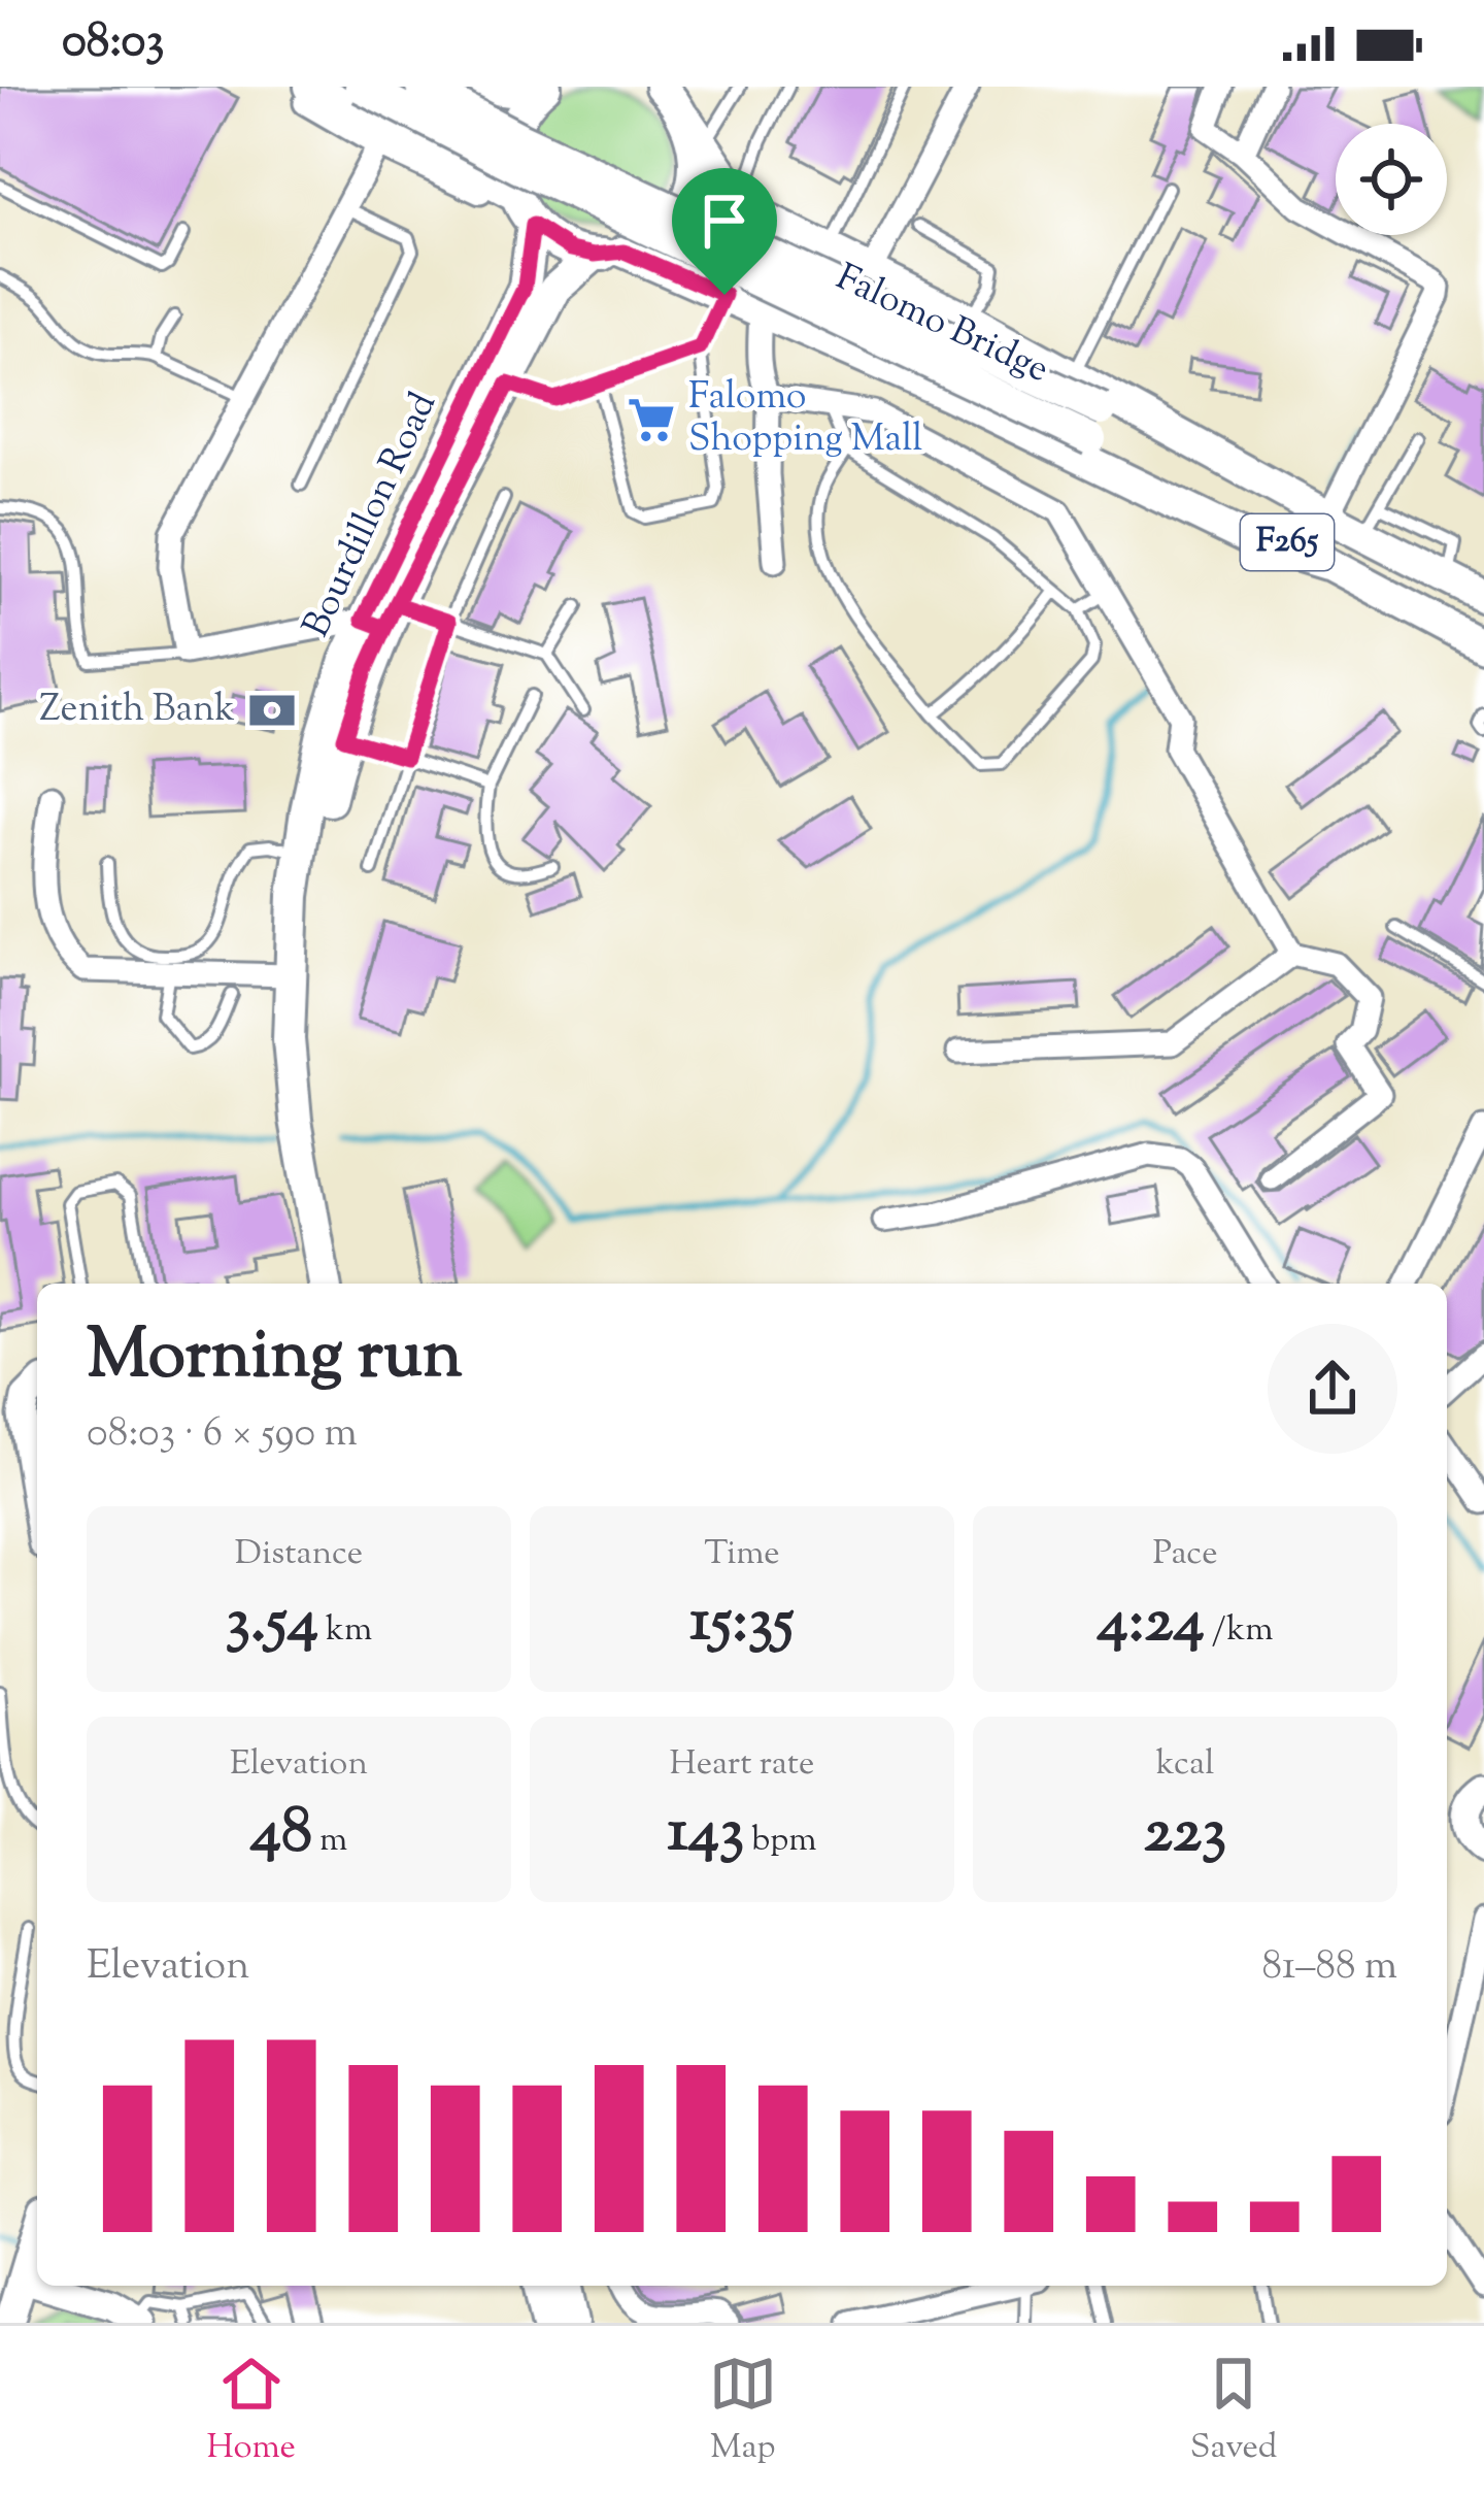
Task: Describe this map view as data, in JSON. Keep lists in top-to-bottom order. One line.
{"streets":{"main road":["Falomo Bridge","Bourdillon Road","F265"]},"crossings":[["Falomo Bridge","F265"]],"places":{"supermarket":["Falomo Shopping Mall"],"bank":["Zenith Bank"]},"page":{"status":"08:03","heading":["Morning run","08:03 · 6 × 590 m"],"stats":[["Distance","3.54 km"],["Time","15:35"],["Pace","4:24 /km"],["Elevation","48 m"],["Heart rate","143 bpm"],["kcal","223"]],"chart":["Elevation","81–88 m"],"tabs":["Home","Map","Saved"]}}
